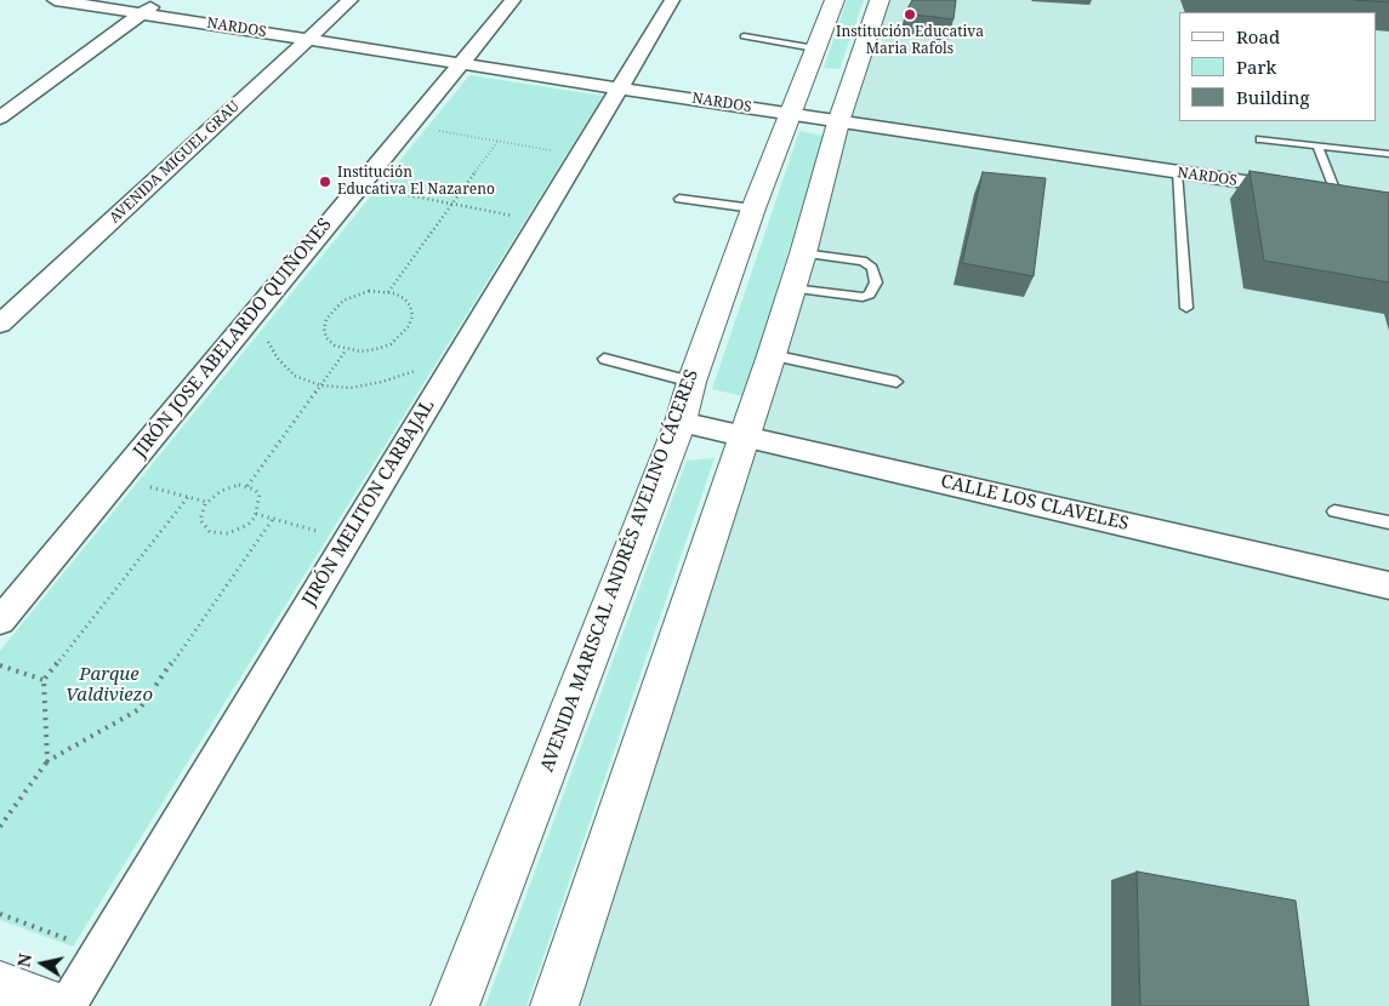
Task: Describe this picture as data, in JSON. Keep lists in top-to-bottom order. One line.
{"streets":{"street":["NARDOS","AVENIDA MIGUEL GRAU","JIRÓN JOSE ABELARDO QUIÑONES","JIRÓN MELITON CARBAJAL","CALLE LOS CLAVELES","AVENIDA MARISCAL ANDRÉS AVELINO CÁCERES"]},"crossings":[["NARDOS","AVENIDA MIGUEL GRAU"],["NARDOS","JIRÓN JOSE ABELARDO QUIÑONES"],["NARDOS","JIRÓN MELITON CARBAJAL"],["NARDOS","AVENIDA MARISCAL ANDRÉS AVELINO CÁCERES"],["CALLE LOS CLAVELES","AVENIDA MARISCAL ANDRÉS AVELINO CÁCERES"]],"parks":["Parque Valdiviezo"],"places":["Institución Educativa Maria Rafols","Institución Educativa El Nazareno"],"legend":["Road","Park","Building"],"north":"left"}
